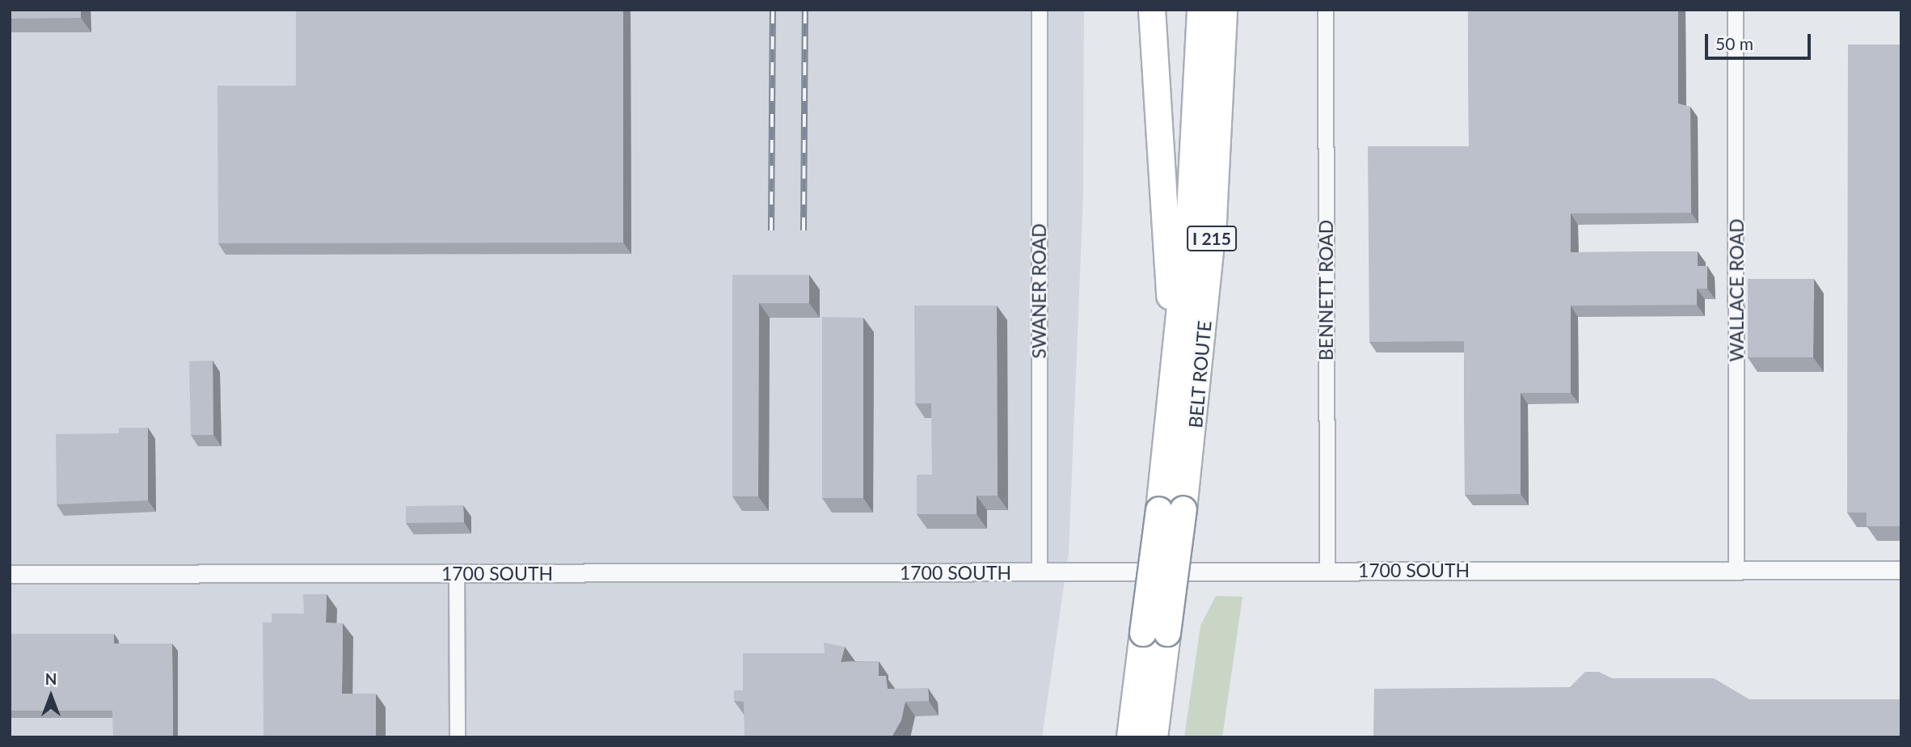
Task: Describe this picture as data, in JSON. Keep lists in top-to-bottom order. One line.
{"streets":{"highway":["I 215","BELT ROUTE"],"street":["BENNETT ROAD","WALLACE ROAD","SWANER ROAD","1700 SOUTH"]},"crossings":[["BENNETT ROAD","1700 SOUTH"],["WALLACE ROAD","1700 SOUTH"],["SWANER ROAD","1700 SOUTH"]],"scale_bar":"50 m","north":"top"}
